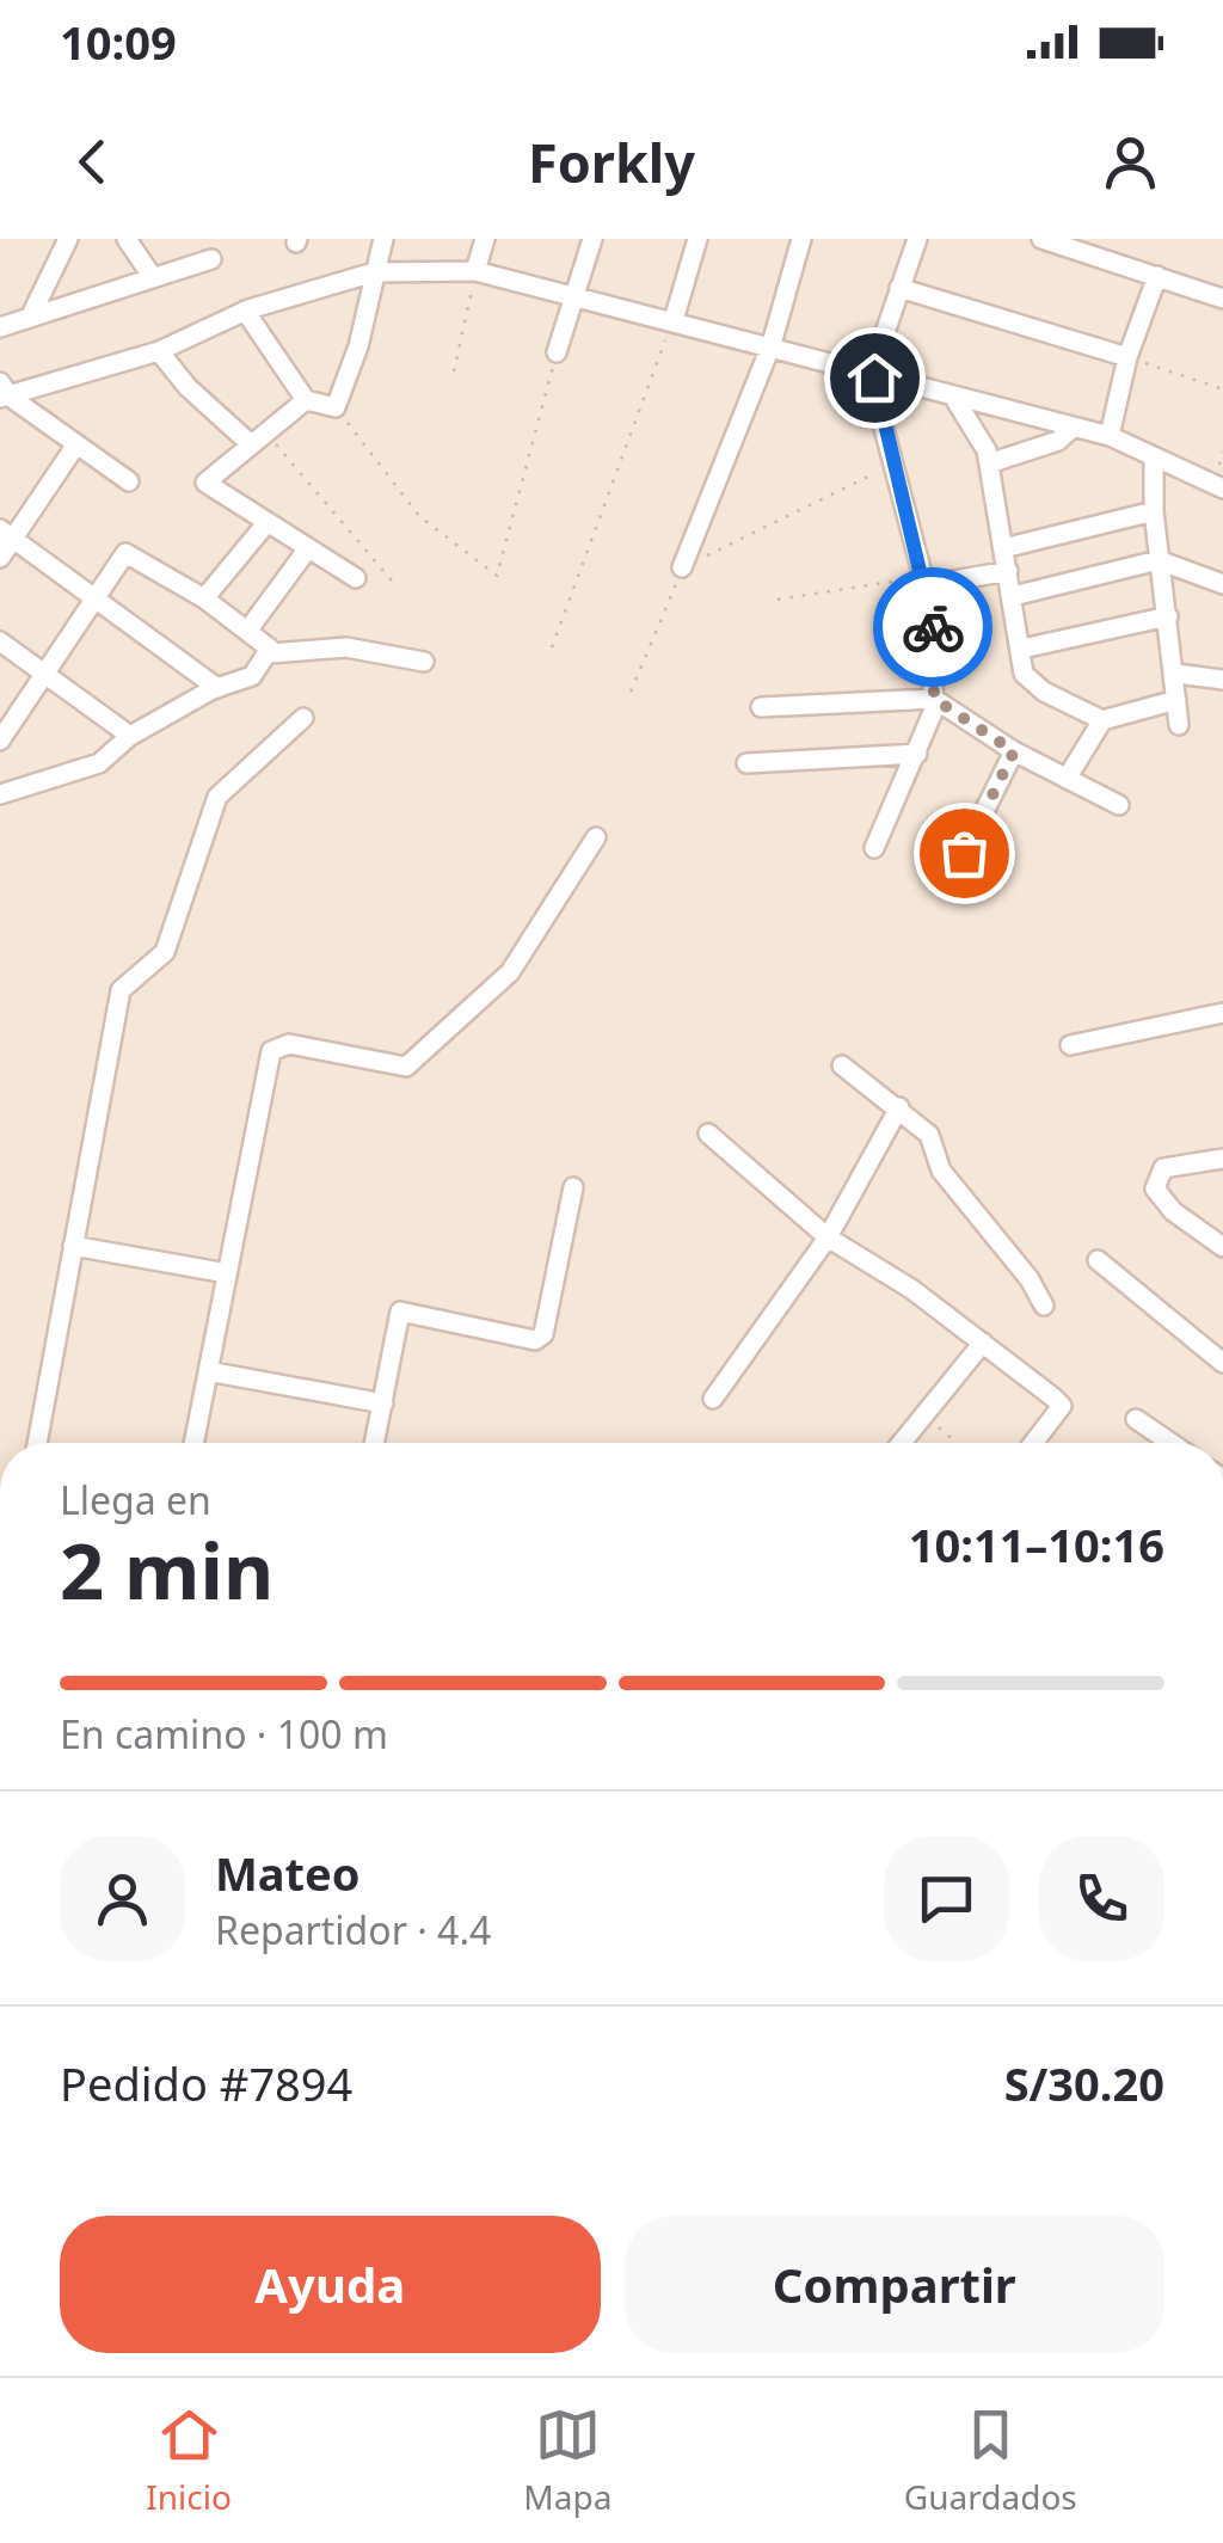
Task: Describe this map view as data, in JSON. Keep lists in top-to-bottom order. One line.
{"page":{"status":"10:09","header":"Forkly","heading":["2 min","Llega en","10:11–10:16"],"panel":["Mateo","Repartidor · 4.4","Pedido #7894","S/30.20"],"bar":"En camino · 100 m","buttons":["Ayuda","Compartir"],"tabs":["Inicio","Mapa","Guardados"]}}
